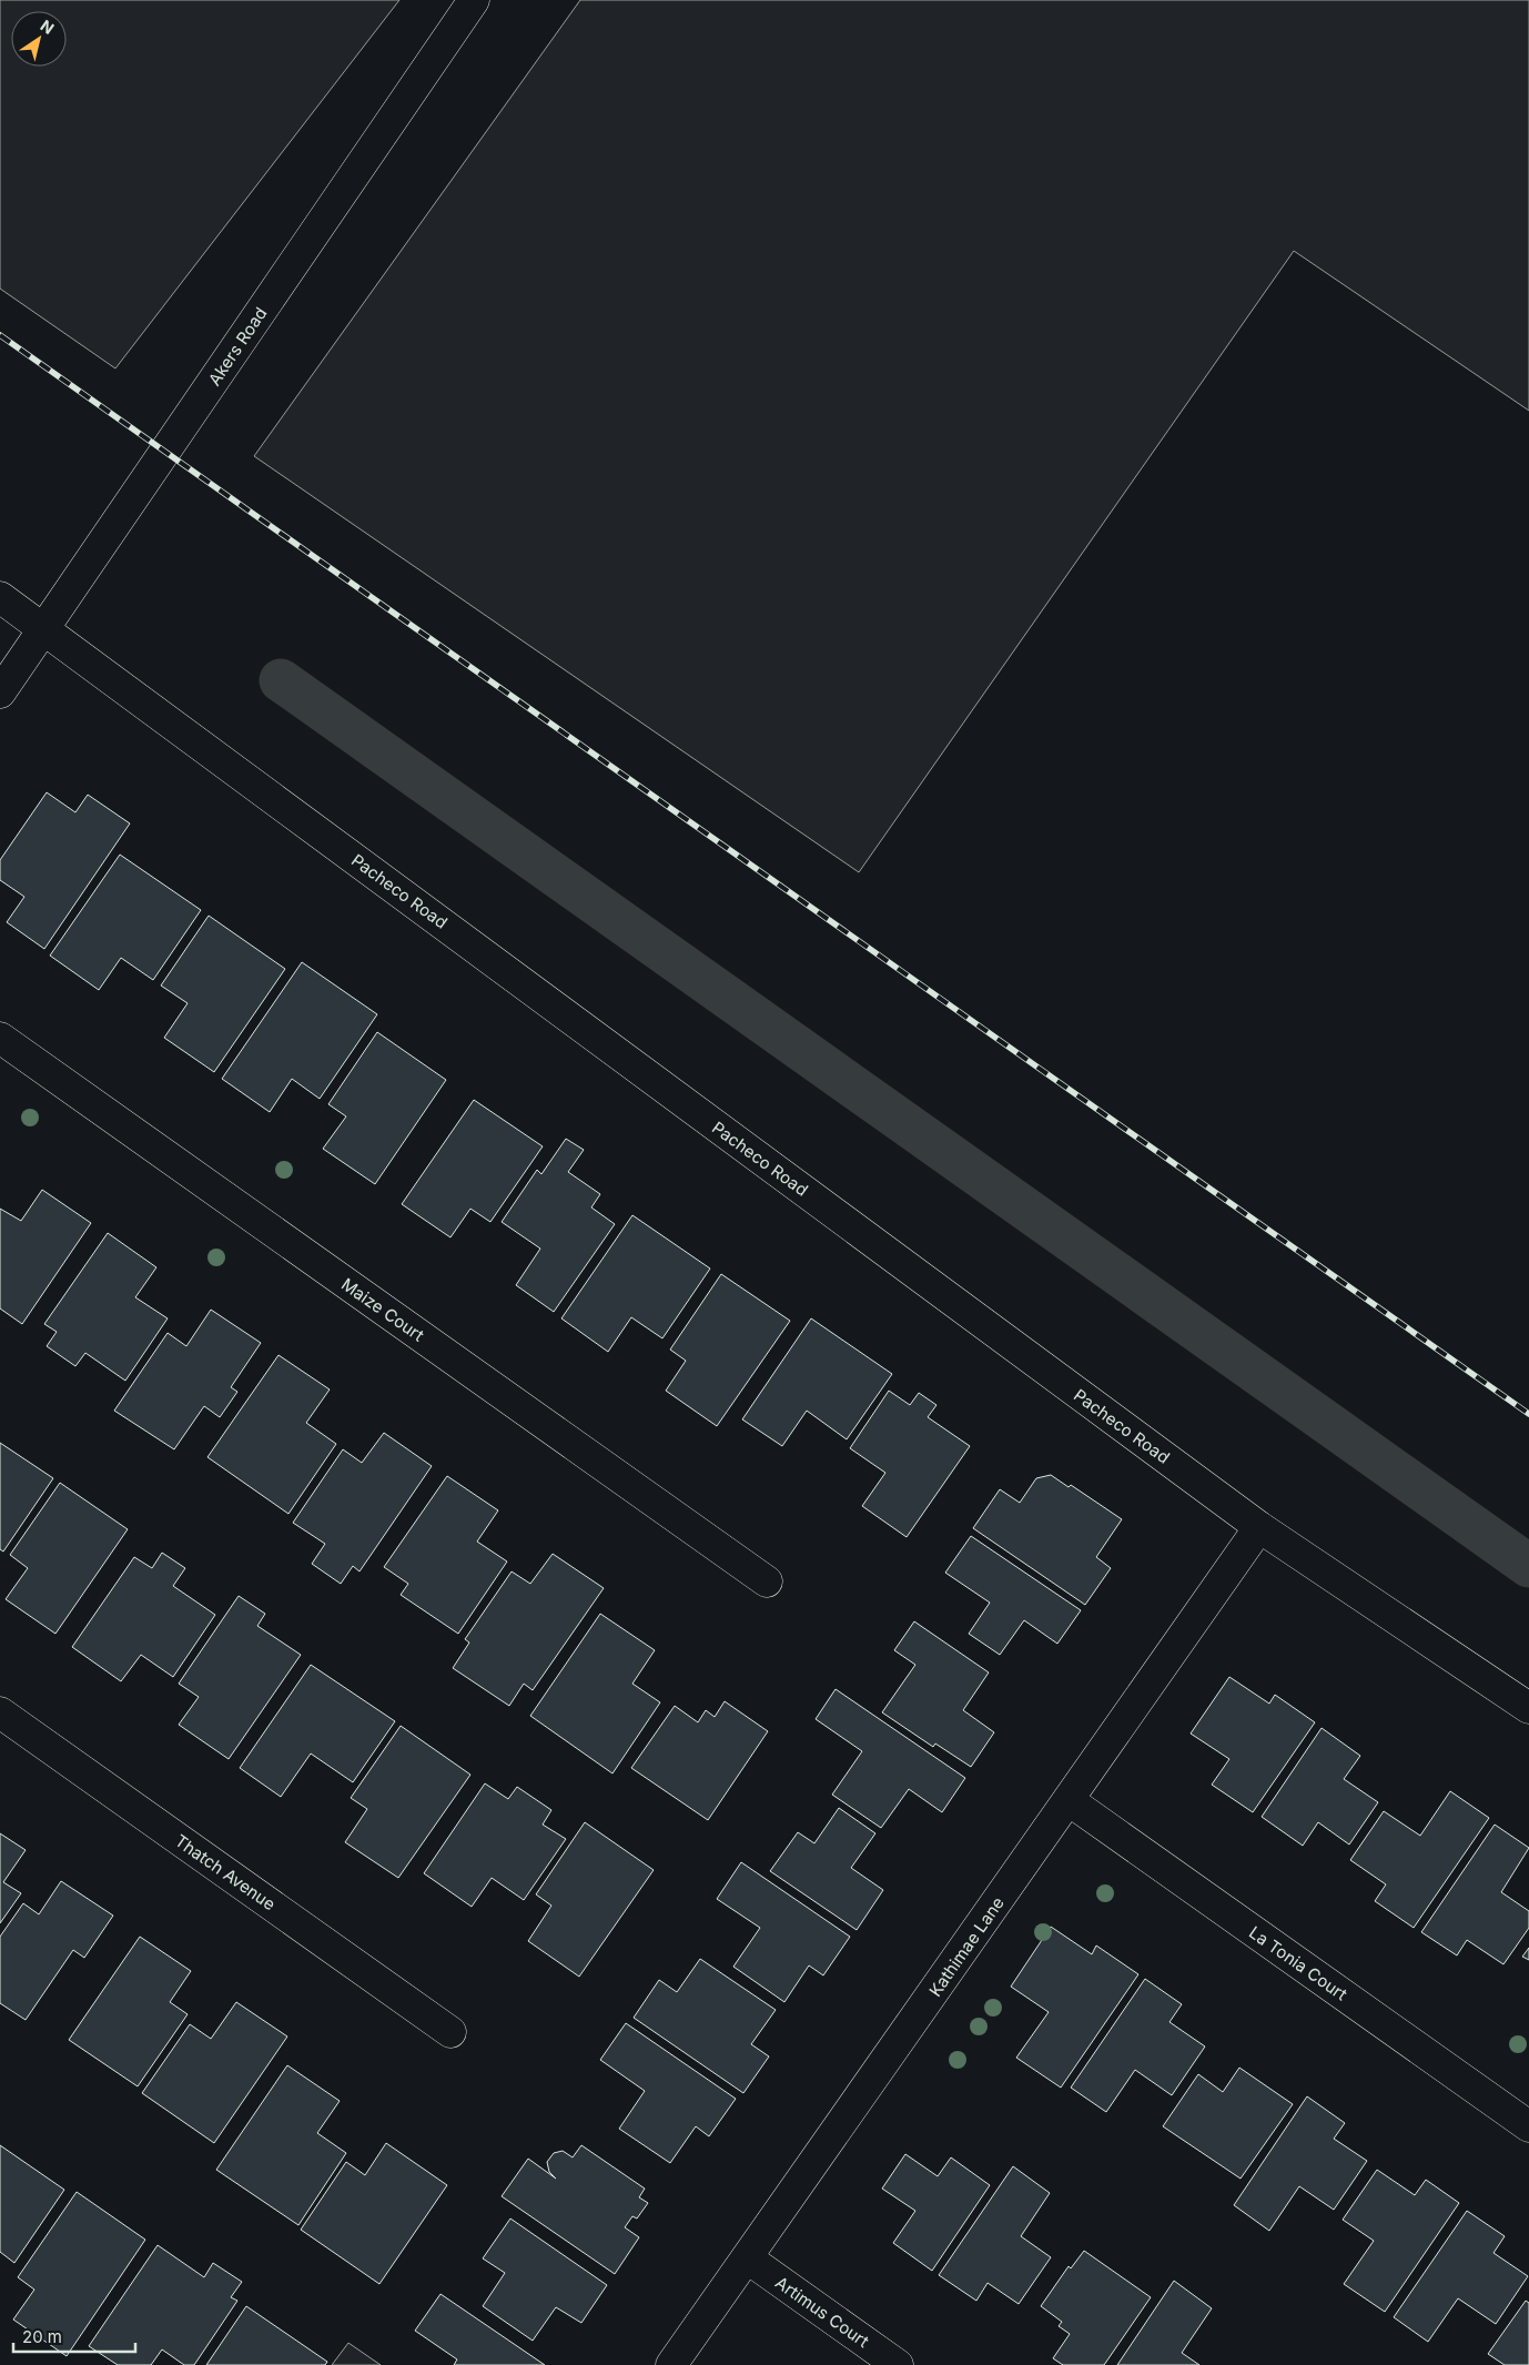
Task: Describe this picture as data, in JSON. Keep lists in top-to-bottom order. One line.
{"streets":{"street":["Akers Road","Pacheco Road","Maize Court","Thatch Avenue","Kathimae Lane","La Tonia Court","Artimus Court"]},"crossings":[["Akers Road","Pacheco Road"],["Pacheco Road","Kathimae Lane"],["Kathimae Lane","La Tonia Court"],["Kathimae Lane","Artimus Court"]],"scale_bar":"20 m","north":"top right"}
